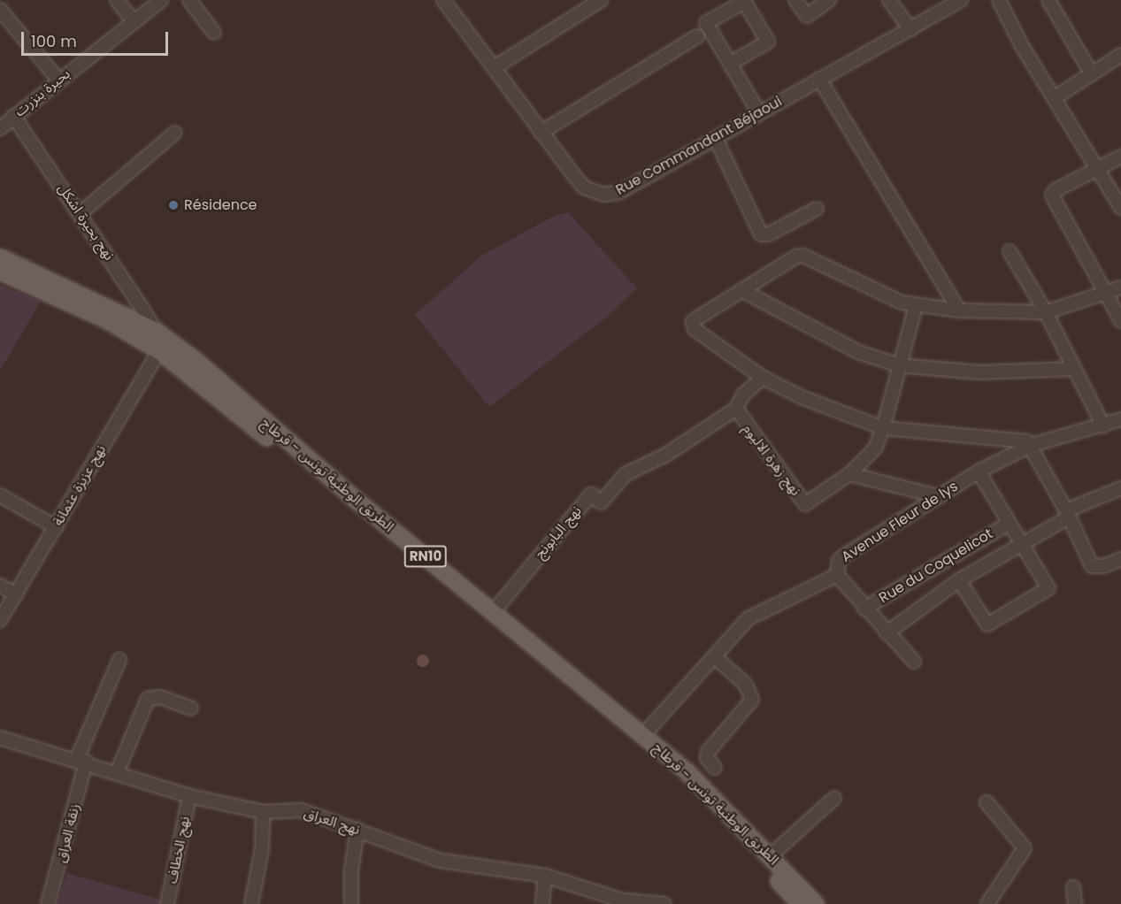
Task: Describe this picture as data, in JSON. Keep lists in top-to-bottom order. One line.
{"streets":{"main road":["الطريق الوطنية تونس - قرطاج","RN10"],"street":["بحيرة بنزرت","Rue Commandant Béjaoui","نهج بحيرة اشكل","نهج زهرة الاليوم","نهج عزيزة عثمانة","Avenue Fleur de lys","نهج البابونج","Rue du Coquelicot","نهج العراق","زنقة العراق","نهج الخطاف"]},"crossings":[["بحيرة بنزرت","نهج بحيرة اشكل"],["نهج بحيرة اشكل","الطريق الوطنية تونس - قرطاج"],["نهج زهرة الاليوم","نهج البابونج"],["الطريق الوطنية تونس - قرطاج","نهج عزيزة عثمانة"],["الطريق الوطنية تونس - قرطاج","Avenue Fleur de lys"],["الطريق الوطنية تونس - قرطاج","نهج البابونج"],["Avenue Fleur de lys","Rue du Coquelicot"],["نهج العراق","زنقة العراق"],["نهج العراق","نهج الخطاف"]],"places":["Résidence"],"scale_bar":"100 m"}
